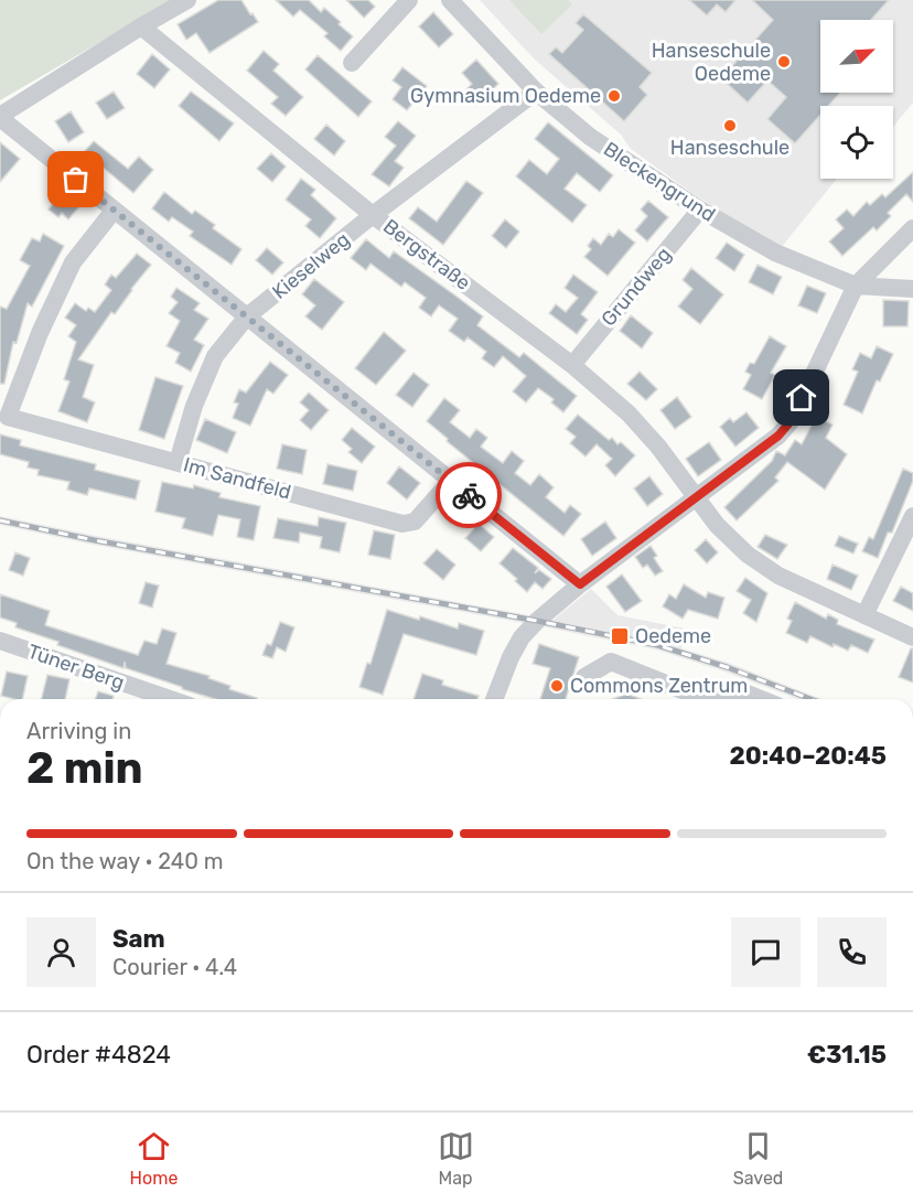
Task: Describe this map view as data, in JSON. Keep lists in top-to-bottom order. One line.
{"streets":{"street":["Bleckengrund","Bergstraße","Kieselweg","Grundweg","Im Sandfeld","Tüner Berg"]},"crossings":[["Bleckengrund","Kieselweg"],["Bleckengrund","Grundweg"],["Bergstraße","Kieselweg"],["Bergstraße","Grundweg"],["Kieselweg","Im Sandfeld"]],"places":{"other":["Hanseschule Oedeme","Gymnasium Oedeme","Hanseschule","Commons Zentrum"],"transit":["Oedeme"]},"north":"top right","page":{"heading":["2 min","Arriving in","20:40–20:45"],"panel":["Sam","Courier · 4.4","Order #4824","€31.15"],"bar":"On the way · 240 m","tabs":["Home","Map","Saved"]}}
